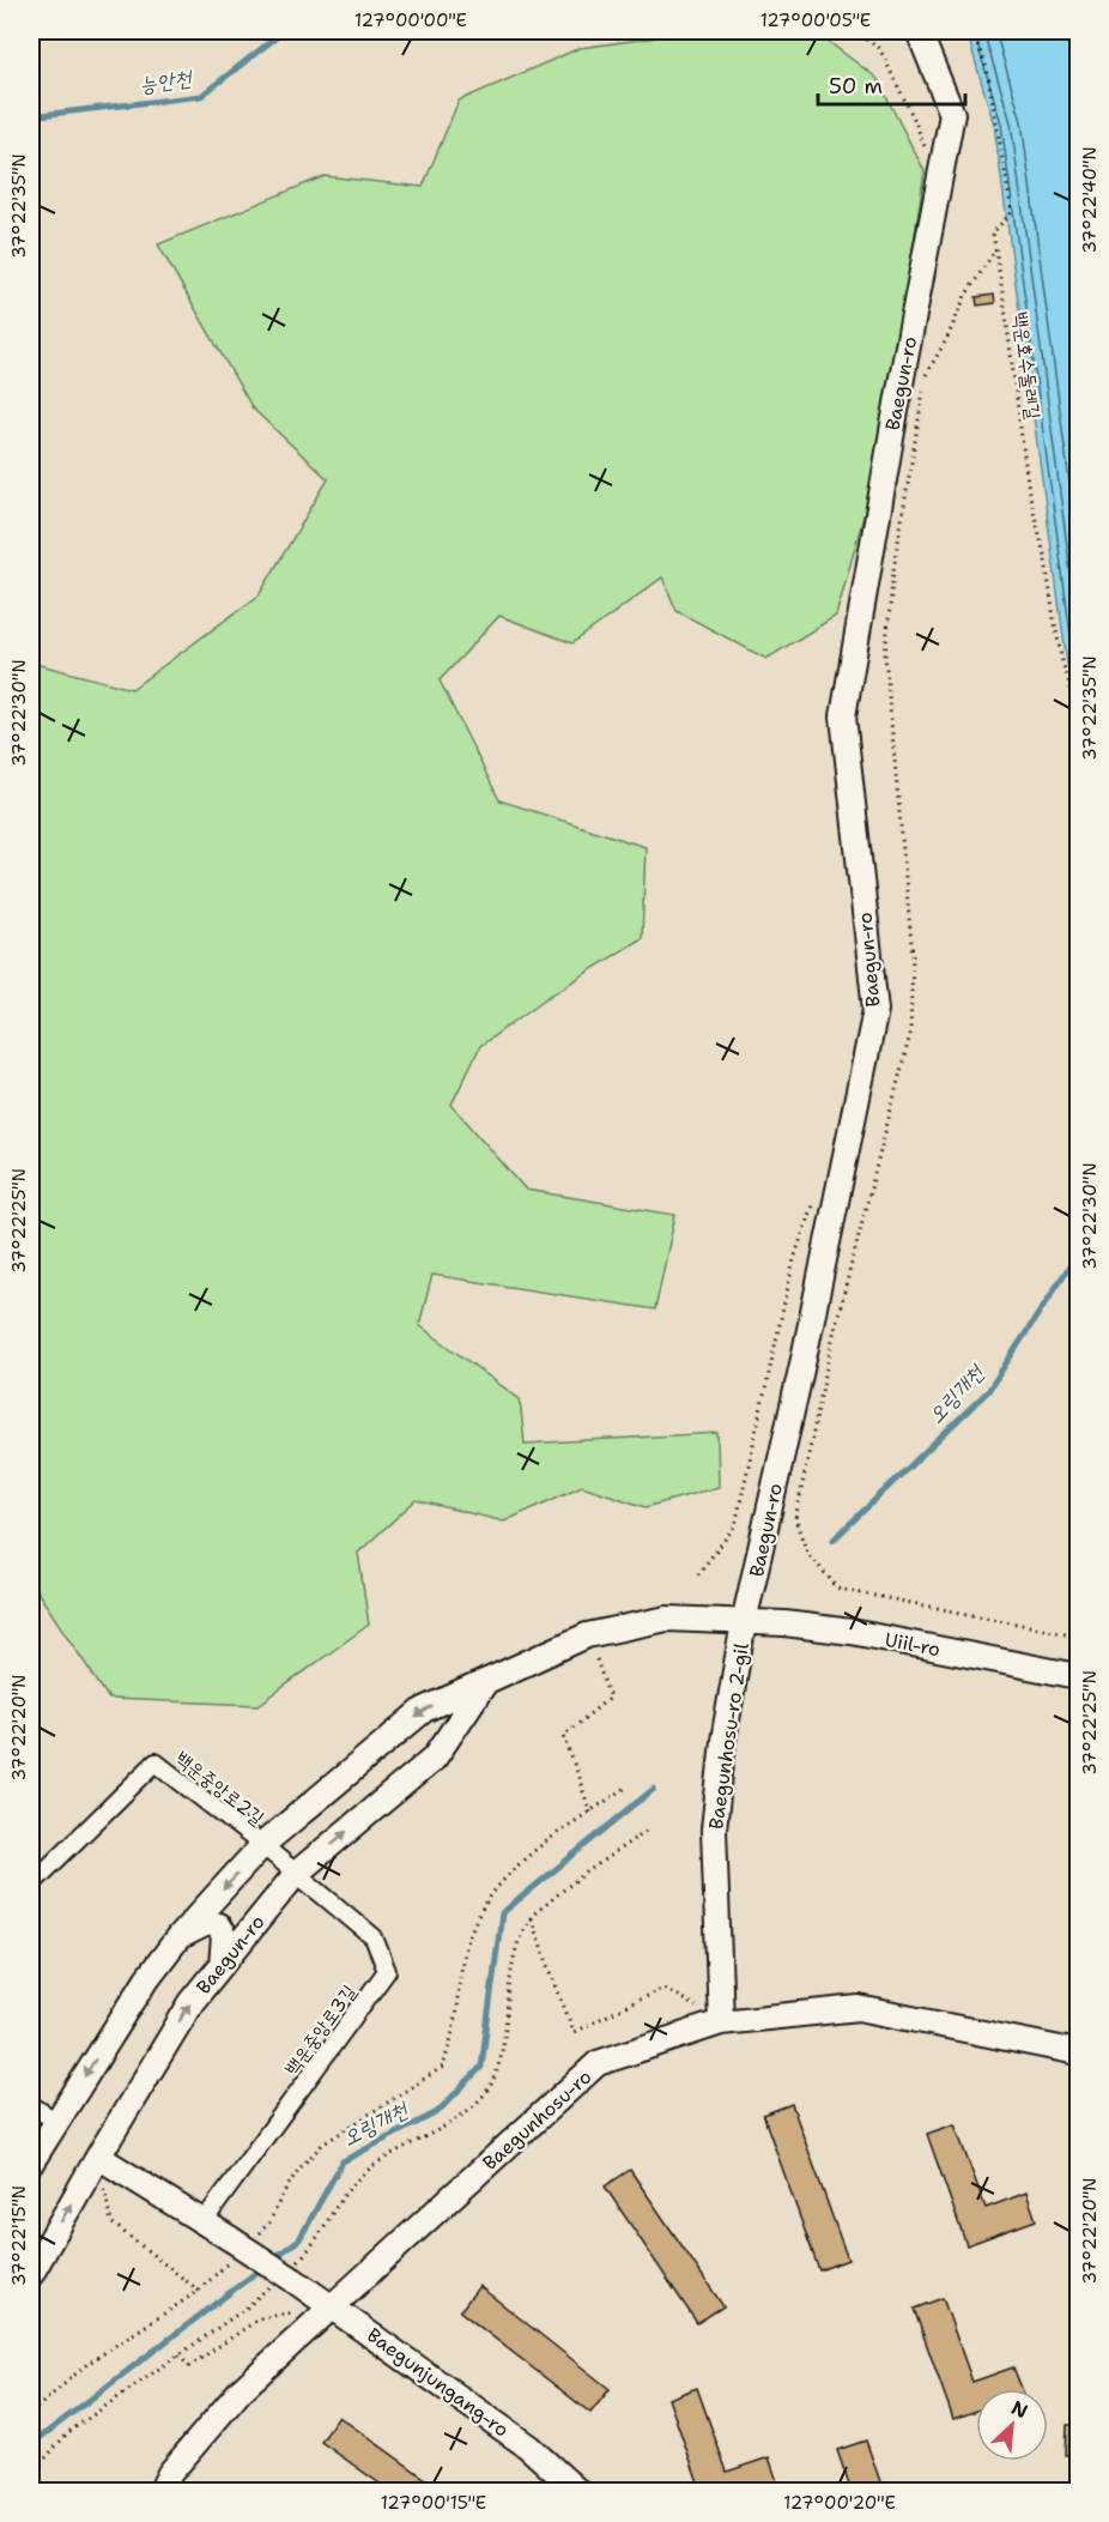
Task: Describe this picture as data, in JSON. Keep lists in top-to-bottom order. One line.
{"streets":{"main road":["Baegun-ro","Uiil-ro","Baegunhosu-ro 2-gil","Baegunhosu-ro","Baegunjungang-ro"],"street":["백운중앙로2길","백운중앙로3길"],"path":["백운호수둘레길"]},"crossings":[["Baegun-ro","Uiil-ro"],["Baegun-ro","Baegunhosu-ro 2-gil"],["Baegun-ro","백운중앙로2길"],["Baegun-ro","백운중앙로3길"],["Uiil-ro","Baegunhosu-ro 2-gil"],["Baegunhosu-ro 2-gil","Baegunhosu-ro"],["백운중앙로2길","백운중앙로3길"],["Baegunhosu-ro","Baegunjungang-ro"]],"water":["능안천","오링개천"],"scale_bar":"50 m","north":"top right","coordinates":["127°00'00\"E","127°00'05\"E","37°22'40\"N","37°22'35\"N","37°22'30\"N","37°22'25\"N","37°22'20\"N","37°22'15\"N","127°00'15\"E","127°00'20\"E"]}
